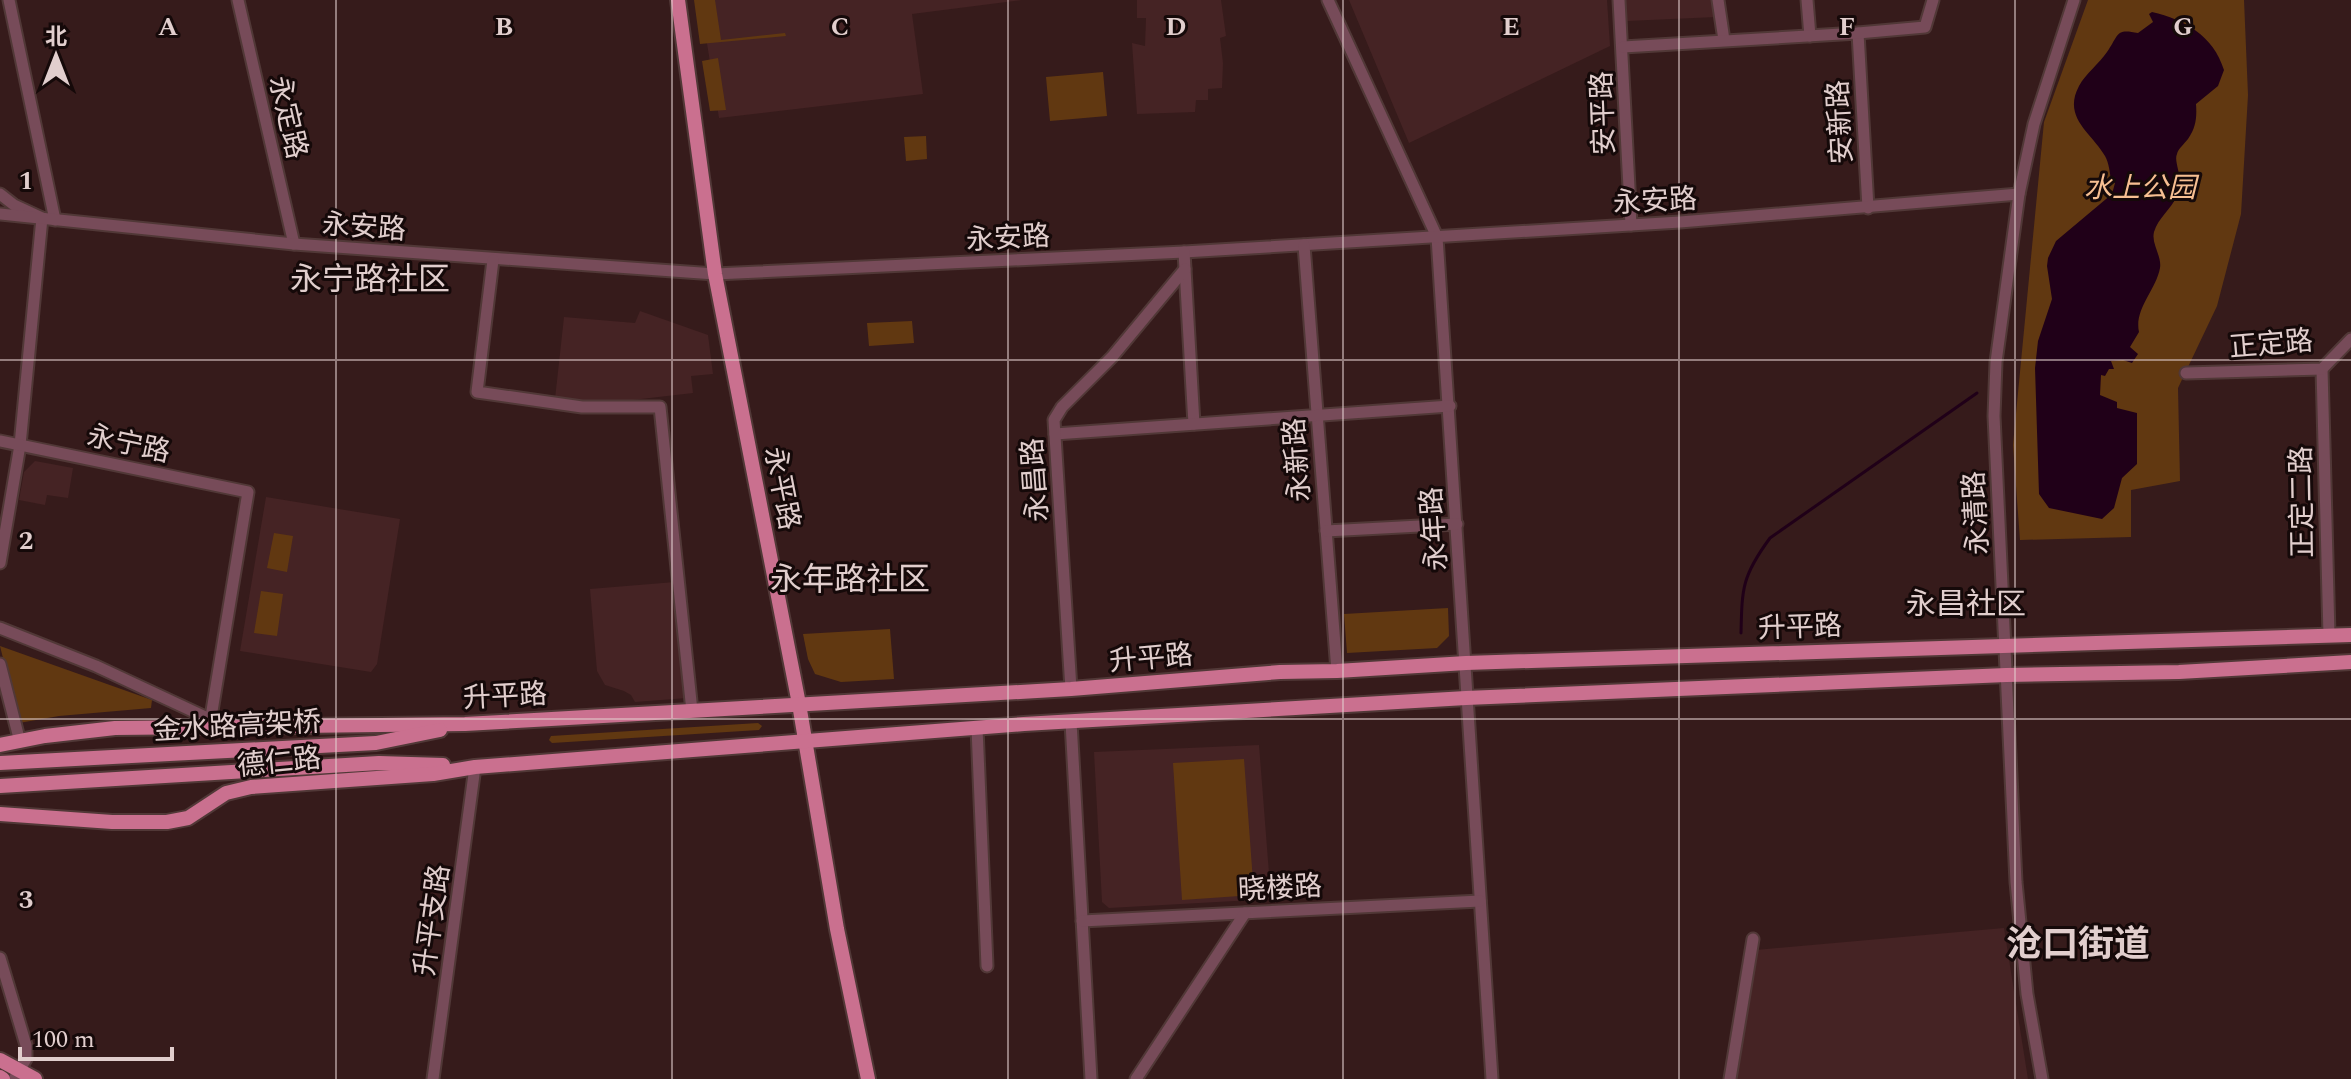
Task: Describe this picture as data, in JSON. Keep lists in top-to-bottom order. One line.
{"streets":{"main road":["永平路","升平路","金水路高架桥","德仁路"],"street":["安平路","永定路","安新路","永安路","正定路","永宁路","永新路","永昌路","正定二路","永清路","永年路","晓楼路","升平支路"]},"crossings":[["安平路","永安路"],["永定路","永安路"],["安新路","永安路"],["永安路","永新路"],["永安路","永平路"],["永安路","永清路"],["永安路","永年路"],["正定路","正定二路"],["永宁路","升平路"],["永宁路","德仁路"],["永新路","升平路"],["永昌路","升平路"],["永平路","升平路"],["正定二路","升平路"],["永清路","升平路"],["永年路","升平路"],["永年路","晓楼路"],["升平路","金水路高架桥"],["升平路","德仁路"],["升平路","升平支路"],["金水路高架桥","德仁路"],["金水路高架桥","升平支路"],["德仁路","升平支路"]],"districts":["永宁路社区","永年路社区","永昌社区","沧口街道"],"parks":["水上公园"],"scale_bar":"100 m","north":"top","grid":{"columns":["A","B","C","D","E","F","G"],"rows":["1","2","3"]}}
